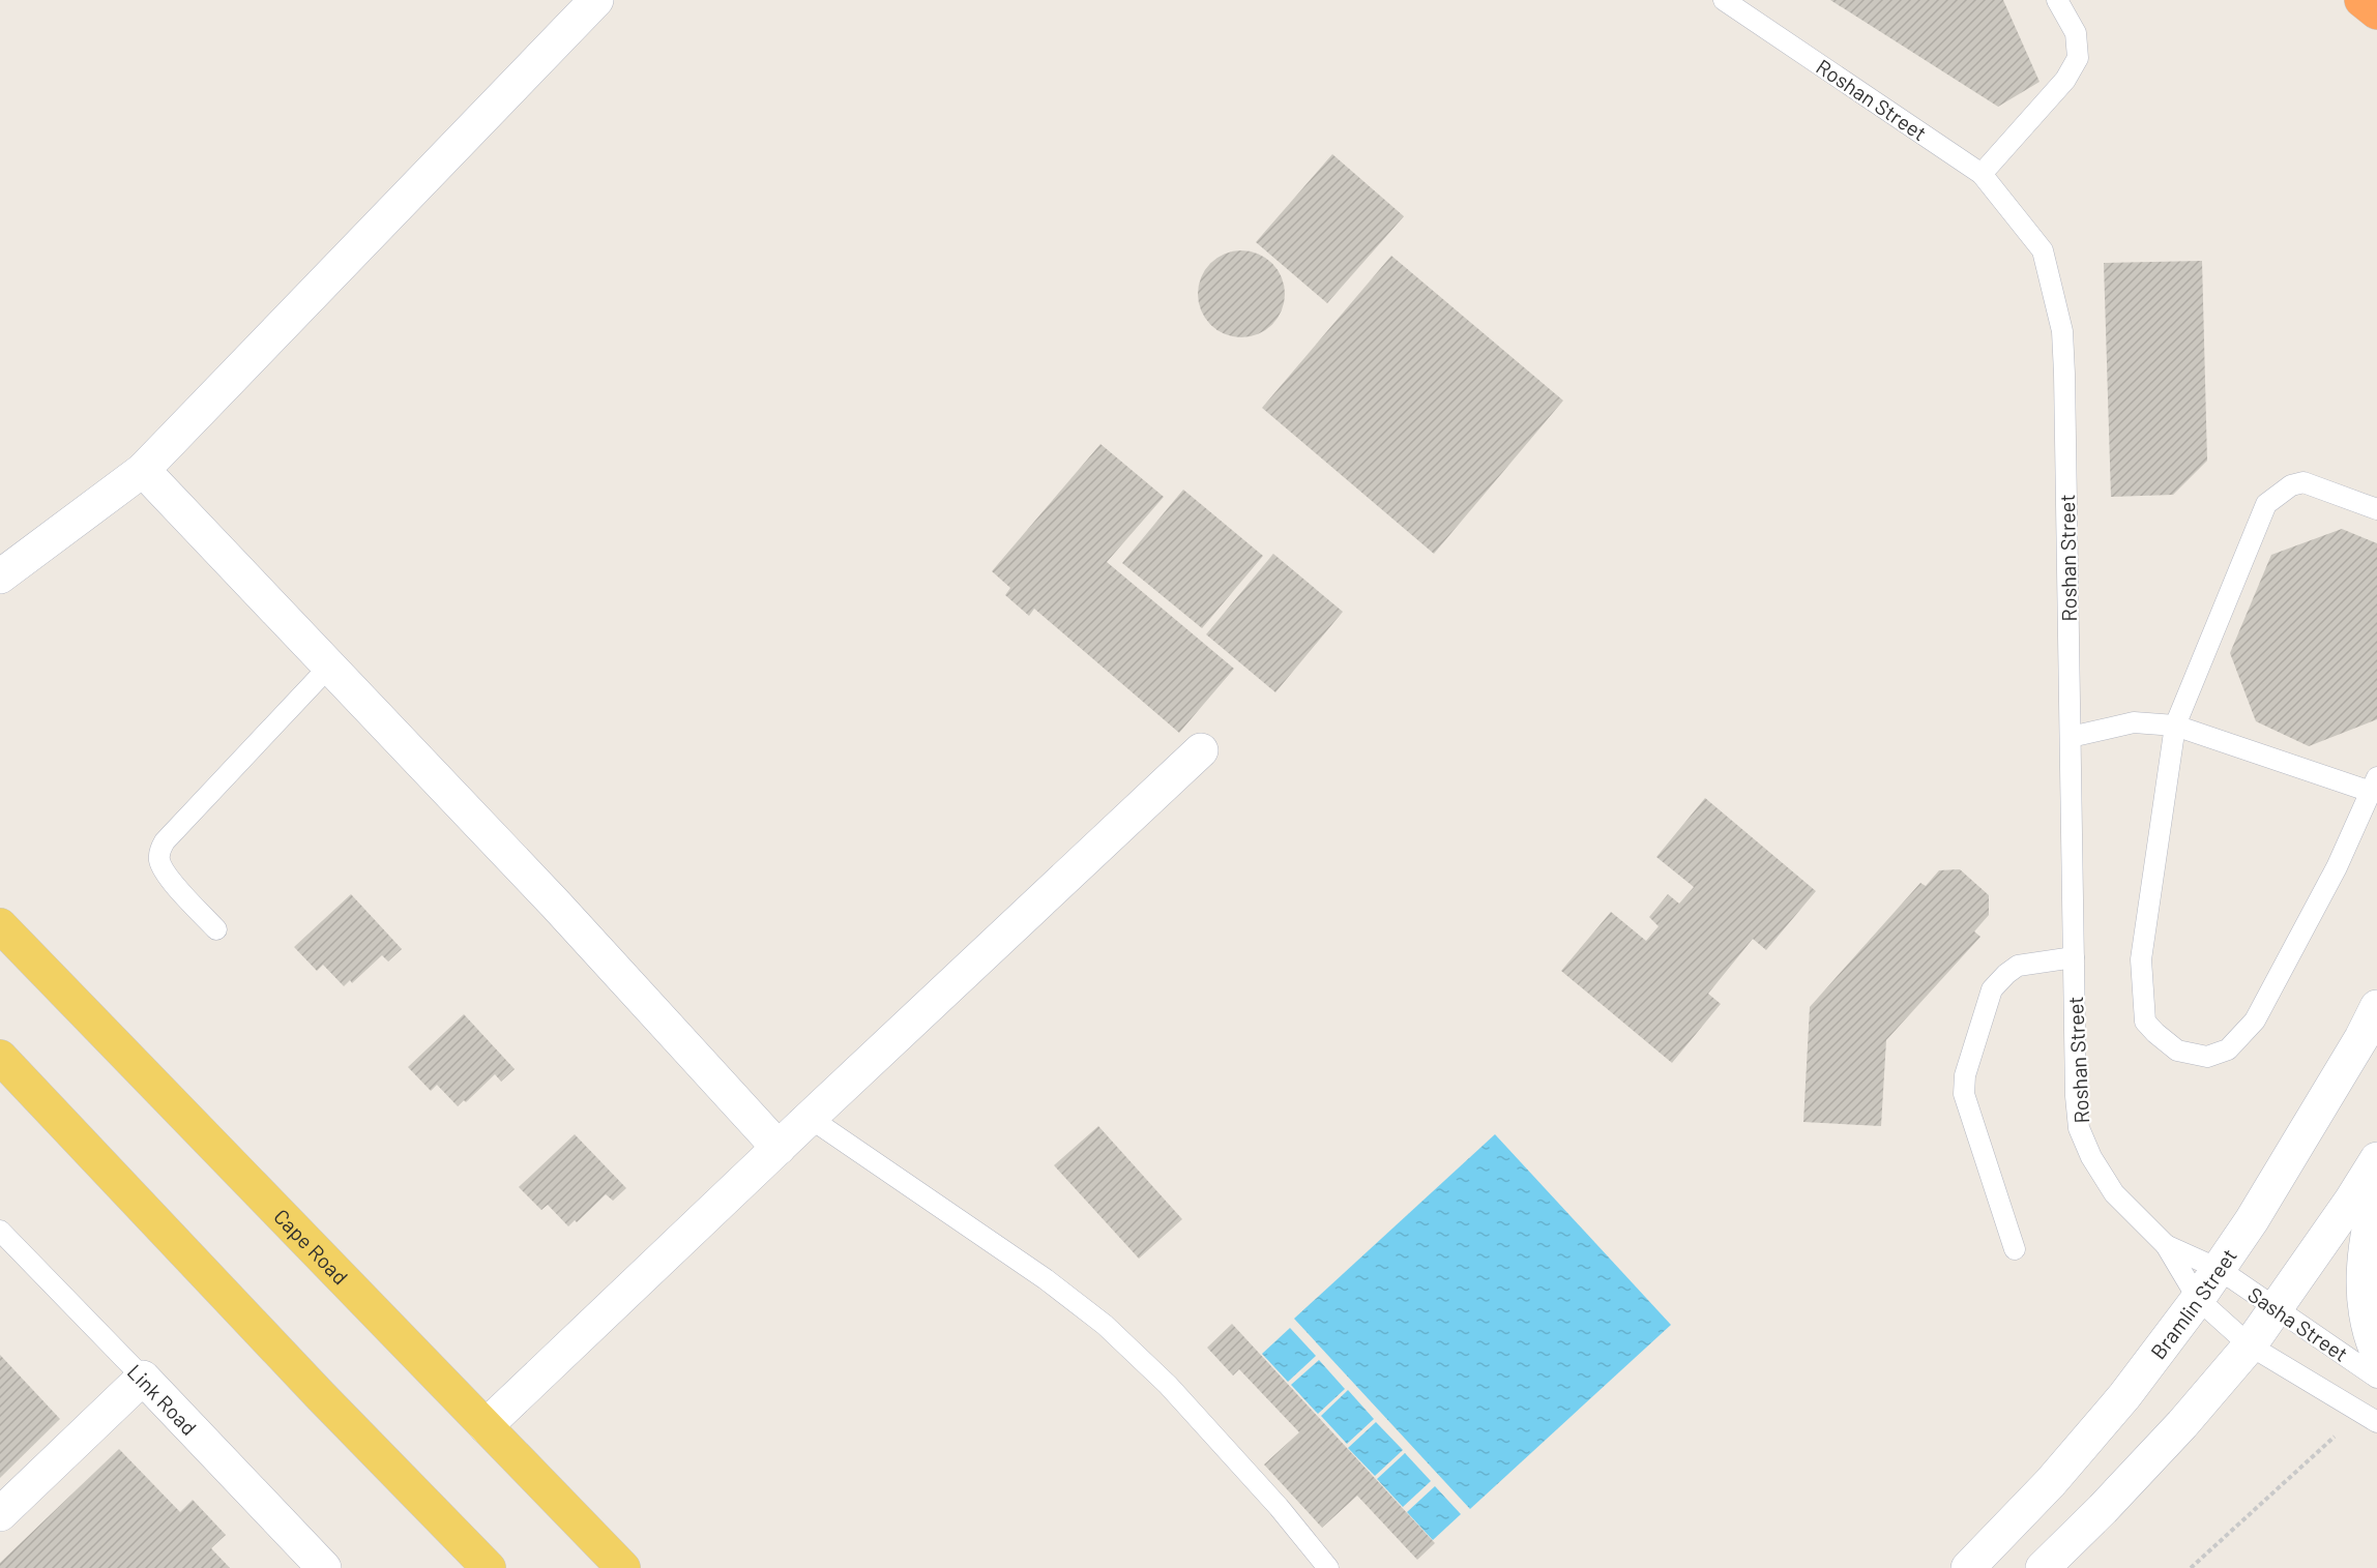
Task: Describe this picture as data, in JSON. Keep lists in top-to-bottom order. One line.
{"streets":{"main road":["Cape Road"],"street":["Bramlin Street","Link Road"],"lane":["Roshan Street","Sasha Street"]},"crossings":[["Roshan Street","Bramlin Street"],["Roshan Street","Sasha Street"],["Bramlin Street","Sasha Street"]]}
